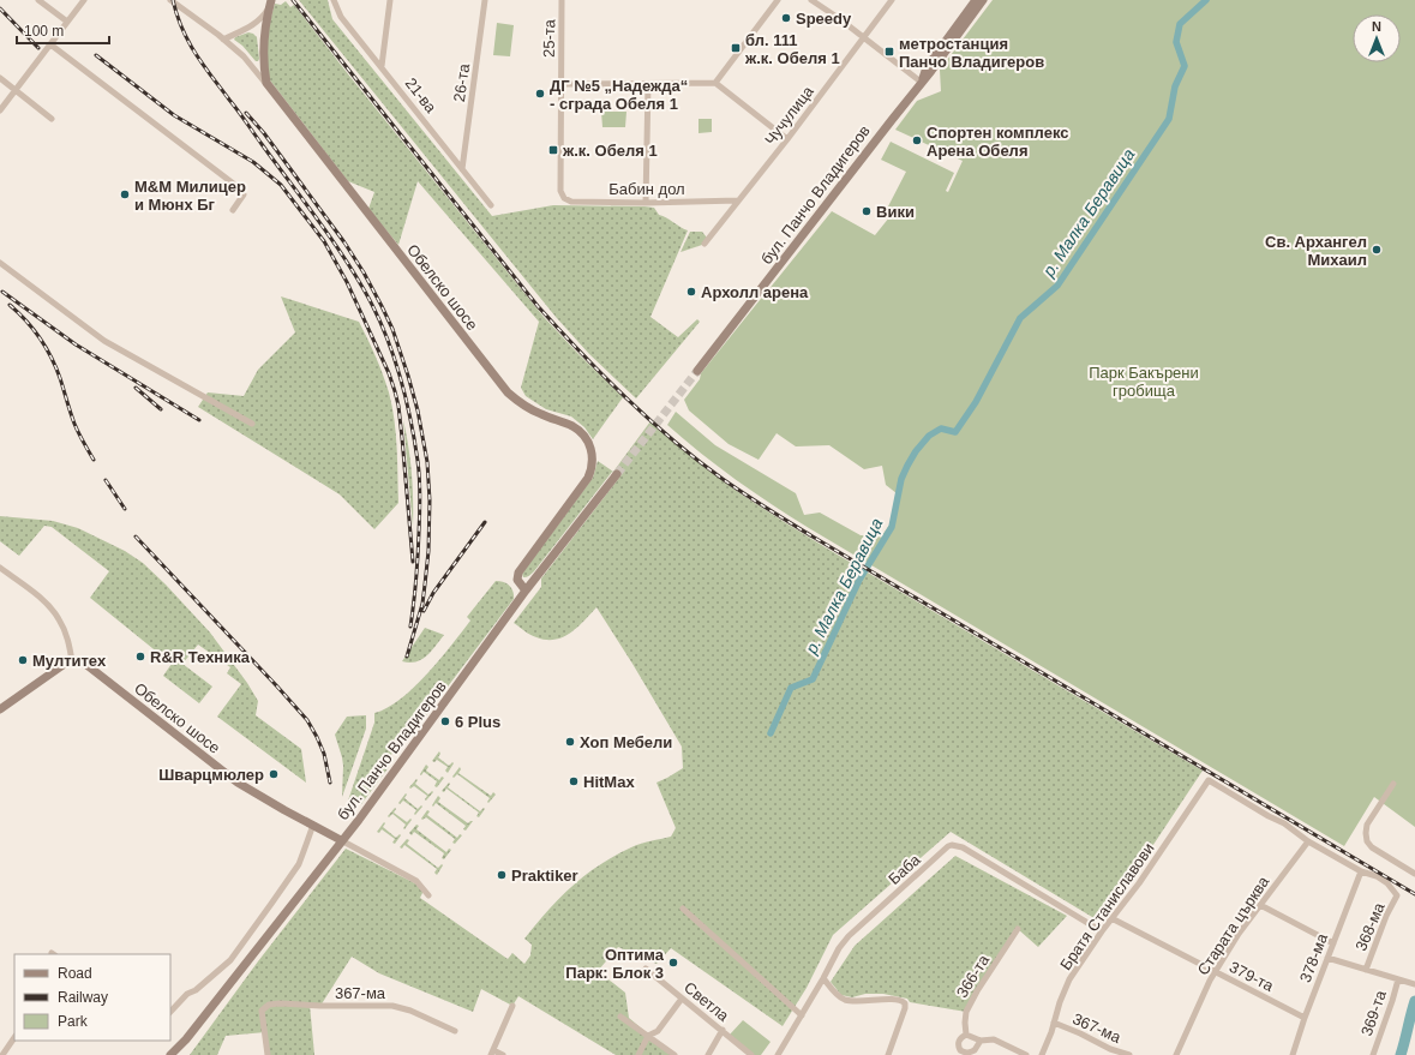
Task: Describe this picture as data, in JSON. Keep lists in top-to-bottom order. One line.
{"streets":{"street":["25-та","26-та","21-ва","Чучулица","Бабин дол","бул. Панчо Владигеров","Обелско шосе","Баба","Братя Станиславови","Старата църква","368-ма","378-ма","366-та","379-та","367-ма","Светла","369-та"]},"crossings":[["25-та","Бабин дол"],["26-та","21-ва"],["Чучулица","Бабин дол"],["бул. Панчо Владигеров","Обелско шосе"],["Баба","Братя Станиславови"],["Братя Станиславови","Старата църква"],["Братя Станиславови","379-та"],["Братя Станиславови","367-ма"],["Старата църква","379-та"],["368-ма","378-ма"],["368-ма","369-та"],["378-ма","379-та"],["378-ма","369-та"]],"water":["р. Малка Беравица"],"parks":["Парк Бакърени гробища"],"places":{"other":["Speedy","ДГ №5 „Надежда“ - сграда Обеля 1","Спортен комплекс Арена Обеля","М&M Mилицер и Мюнх Бг","Вики","Св. Архангел Михаил","Архолл арена","R&R Техника","Мултитех","6 Plus","Хоп Мебели","Шварцмюлер","HitMax","Praktiker","Оптима Парк: Блок 3"],"transit":["бл. 111 ж.к. Обеля 1","метростанция Панчо Владигеров","ж.к. Обеля 1"]},"legend":["Road","Railway","Park"],"scale_bar":"100 m","north":"top"}
